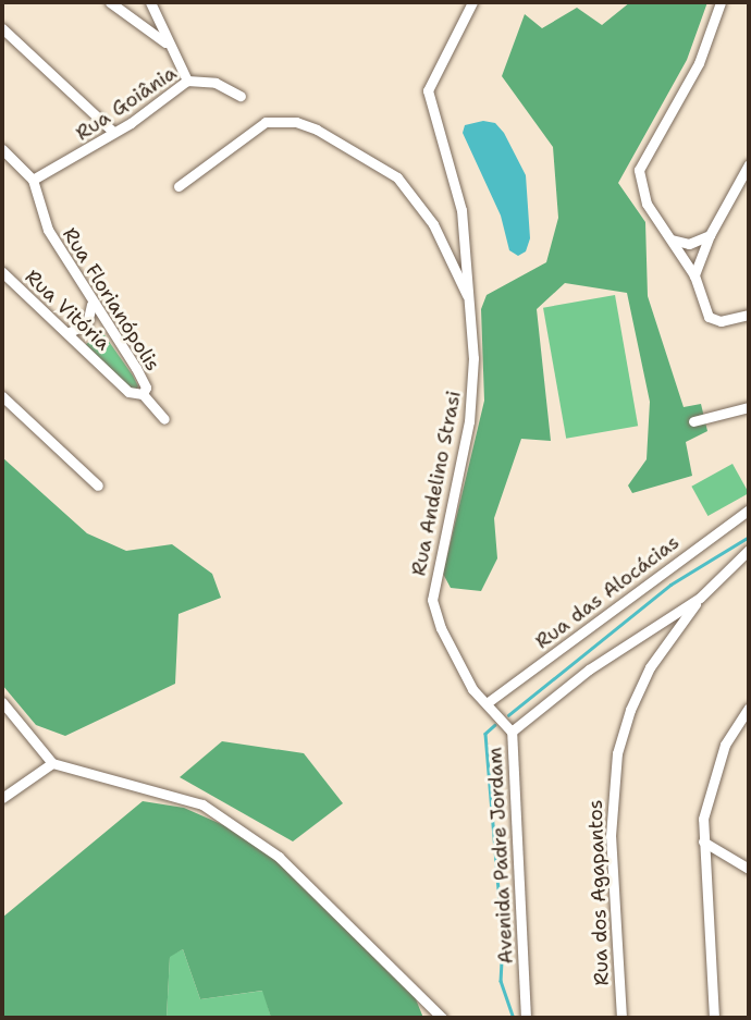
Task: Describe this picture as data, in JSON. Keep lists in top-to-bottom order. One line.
{"streets":{"street":["Rua Goiânia","Rua Florianópolis","Rua Vitória","Rua Andelino Strasi","Rua das Alocácias","Avenida Padre Jordam","Rua dos Agapantos"]},"crossings":[["Rua Goiânia","Rua Florianópolis"],["Rua Florianópolis","Rua Vitória"],["Rua Andelino Strasi","Rua das Alocácias"],["Rua Andelino Strasi","Avenida Padre Jordam"],["Avenida Padre Jordam","Rua dos Agapantos"]]}
